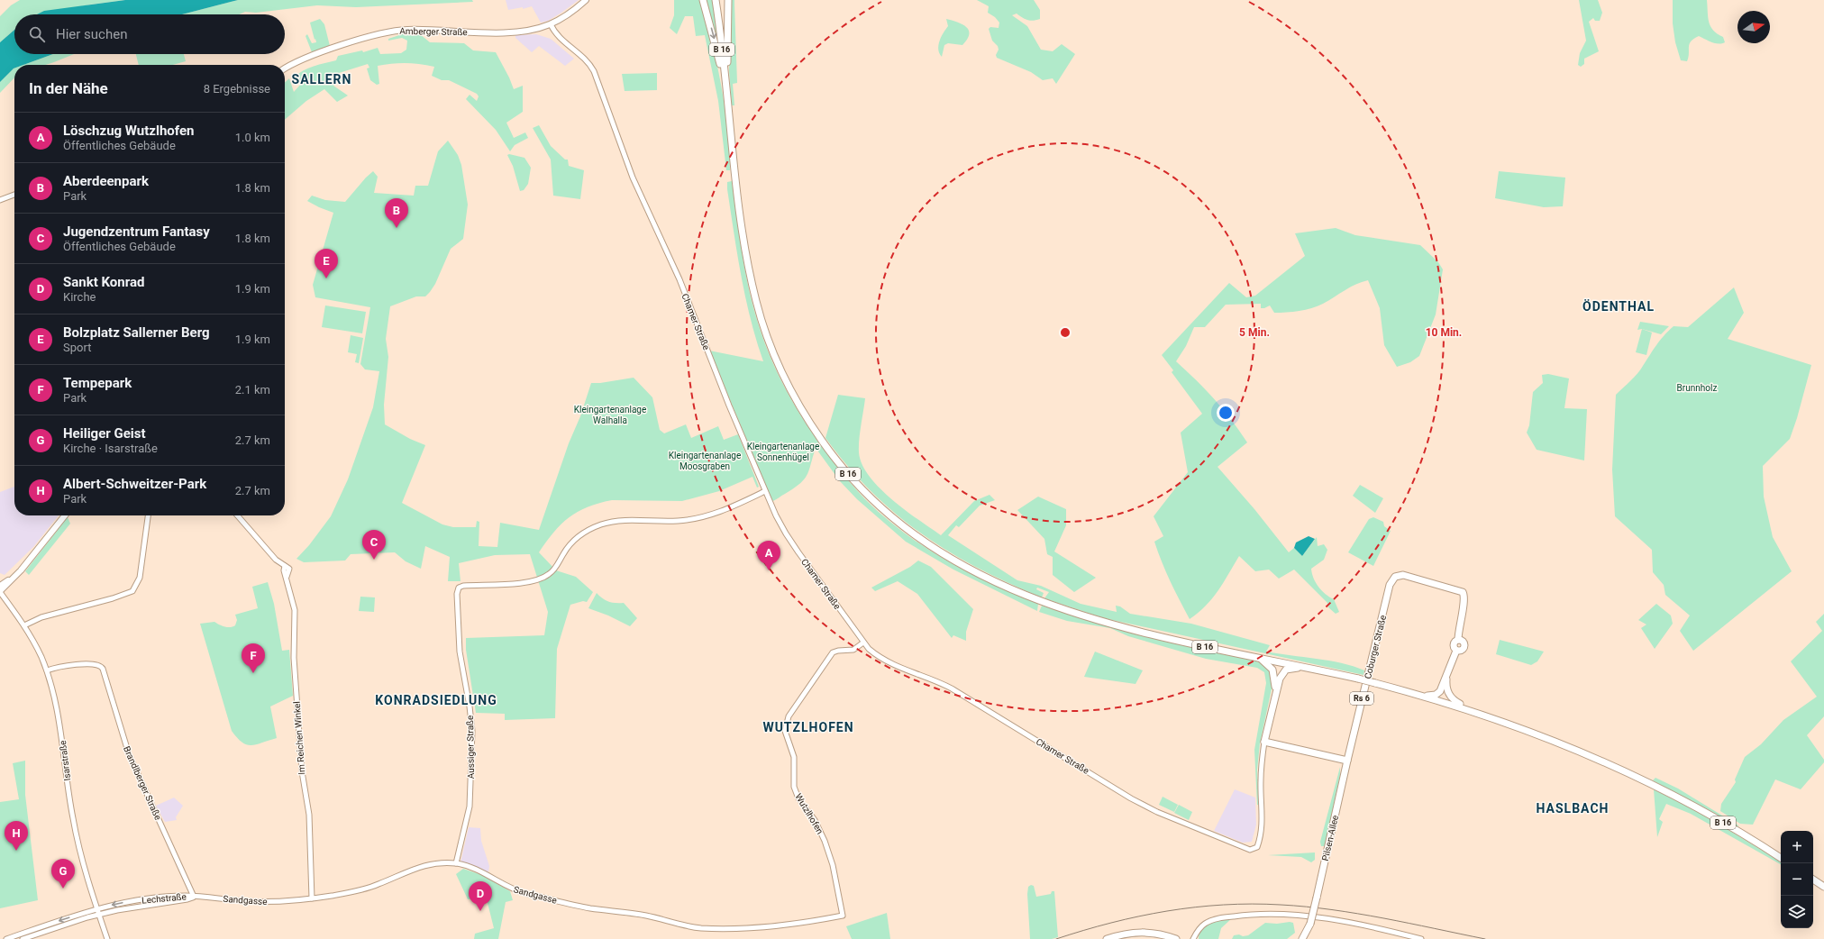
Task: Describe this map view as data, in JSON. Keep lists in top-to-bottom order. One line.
{"streets":{"main road":["Amberger Straße","B 16","Coburger Straße","Rs 6","Pilsen-Allee"],"street":["Chamer Straße","Im Reichen Winkel","Aussiger Straße","Isarstraße","Brandlberger Straße","Wutzlhofen","Sandgasse","Lechstraße"]},"crossings":[["Amberger Straße","Chamer Straße"],["B 16","Coburger Straße"],["Chamer Straße","Aussiger Straße"],["Chamer Straße","Wutzlhofen"],["Coburger Straße","Pilsen-Allee"],["Im Reichen Winkel","Sandgasse"],["Aussiger Straße","Sandgasse"],["Isarstraße","Brandlberger Straße"],["Isarstraße","Lechstraße"],["Brandlberger Straße","Sandgasse"],["Brandlberger Straße","Lechstraße"],["Wutzlhofen","Sandgasse"],["Sandgasse","Lechstraße"]],"districts":["SALLERN","ÖDENTHAL","KONRADSIEDLUNG","WUTZLHOFEN","HASLBACH"],"parks":["Brunnholz","Kleingartenanlage Walhalla","Kleingartenanlage Sonnenhügel","Kleingartenanlage Moosgraben"],"north":"right","page":{"search":"Hier suchen","heading":["In der Nähe","8 Ergebnisse"],"list":[{"mark":"A","name":"Löschzug Wutzlhofen","note":"Öffentliches Gebäude","value":"1.0 km"},{"mark":"B","name":"Aberdeenpark","note":"Park","value":"1.8 km"},{"mark":"C","name":"Jugendzentrum Fantasy","note":"Öffentliches Gebäude","value":"1.8 km"},{"mark":"D","name":"Sankt Konrad","note":"Kirche","value":"1.9 km"},{"mark":"E","name":"Bolzplatz Sallerner Berg","note":"Sport","value":"1.9 km"},{"mark":"F","name":"Tempepark","note":"Park","value":"2.1 km"},{"mark":"G","name":"Heiliger Geist","note":"Kirche · Isarstraße","value":"2.7 km"},{"mark":"H","name":"Albert-Schweitzer-Park","note":"Park","value":"2.7 km"}],"pins":["B","E","C","A","F","H","G","D"],"map_buttons":["+","−"]},"rings":["5 Min.","10 Min."]}
